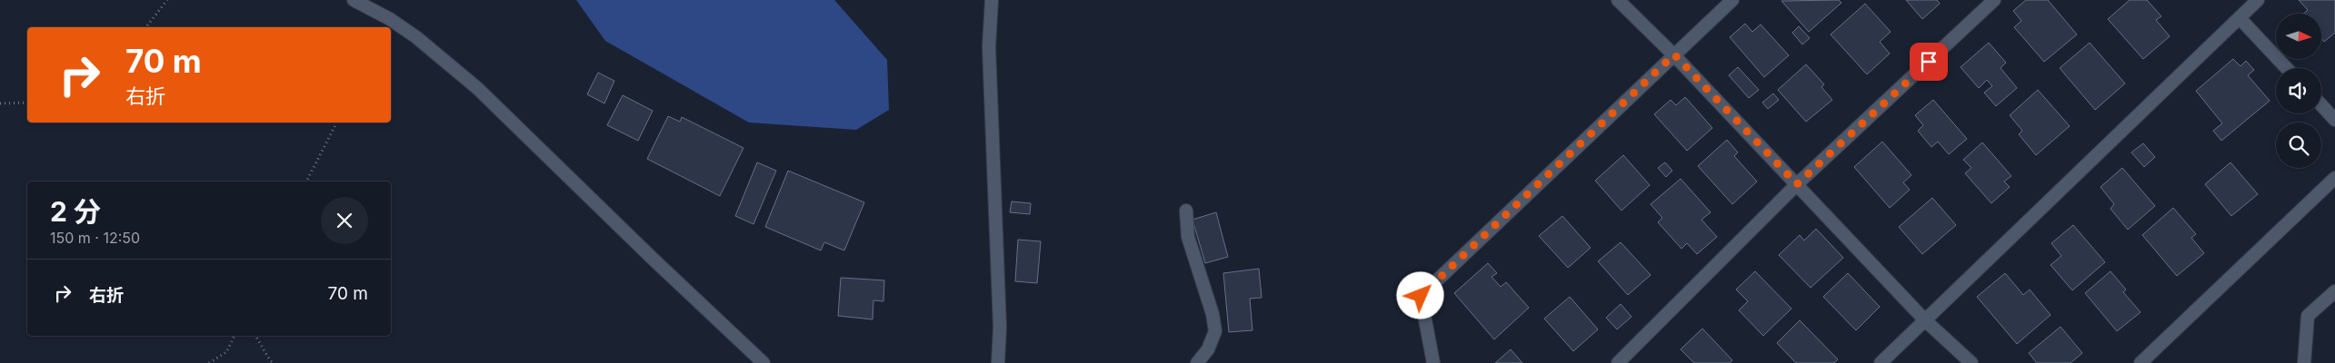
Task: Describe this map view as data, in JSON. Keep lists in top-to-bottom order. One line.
{"north":"right","page":{"turn":["70 m","右折"],"heading":["2 分","150 m · 12:50"],"list":[{"name":"右折","value":"70 m"}]}}
